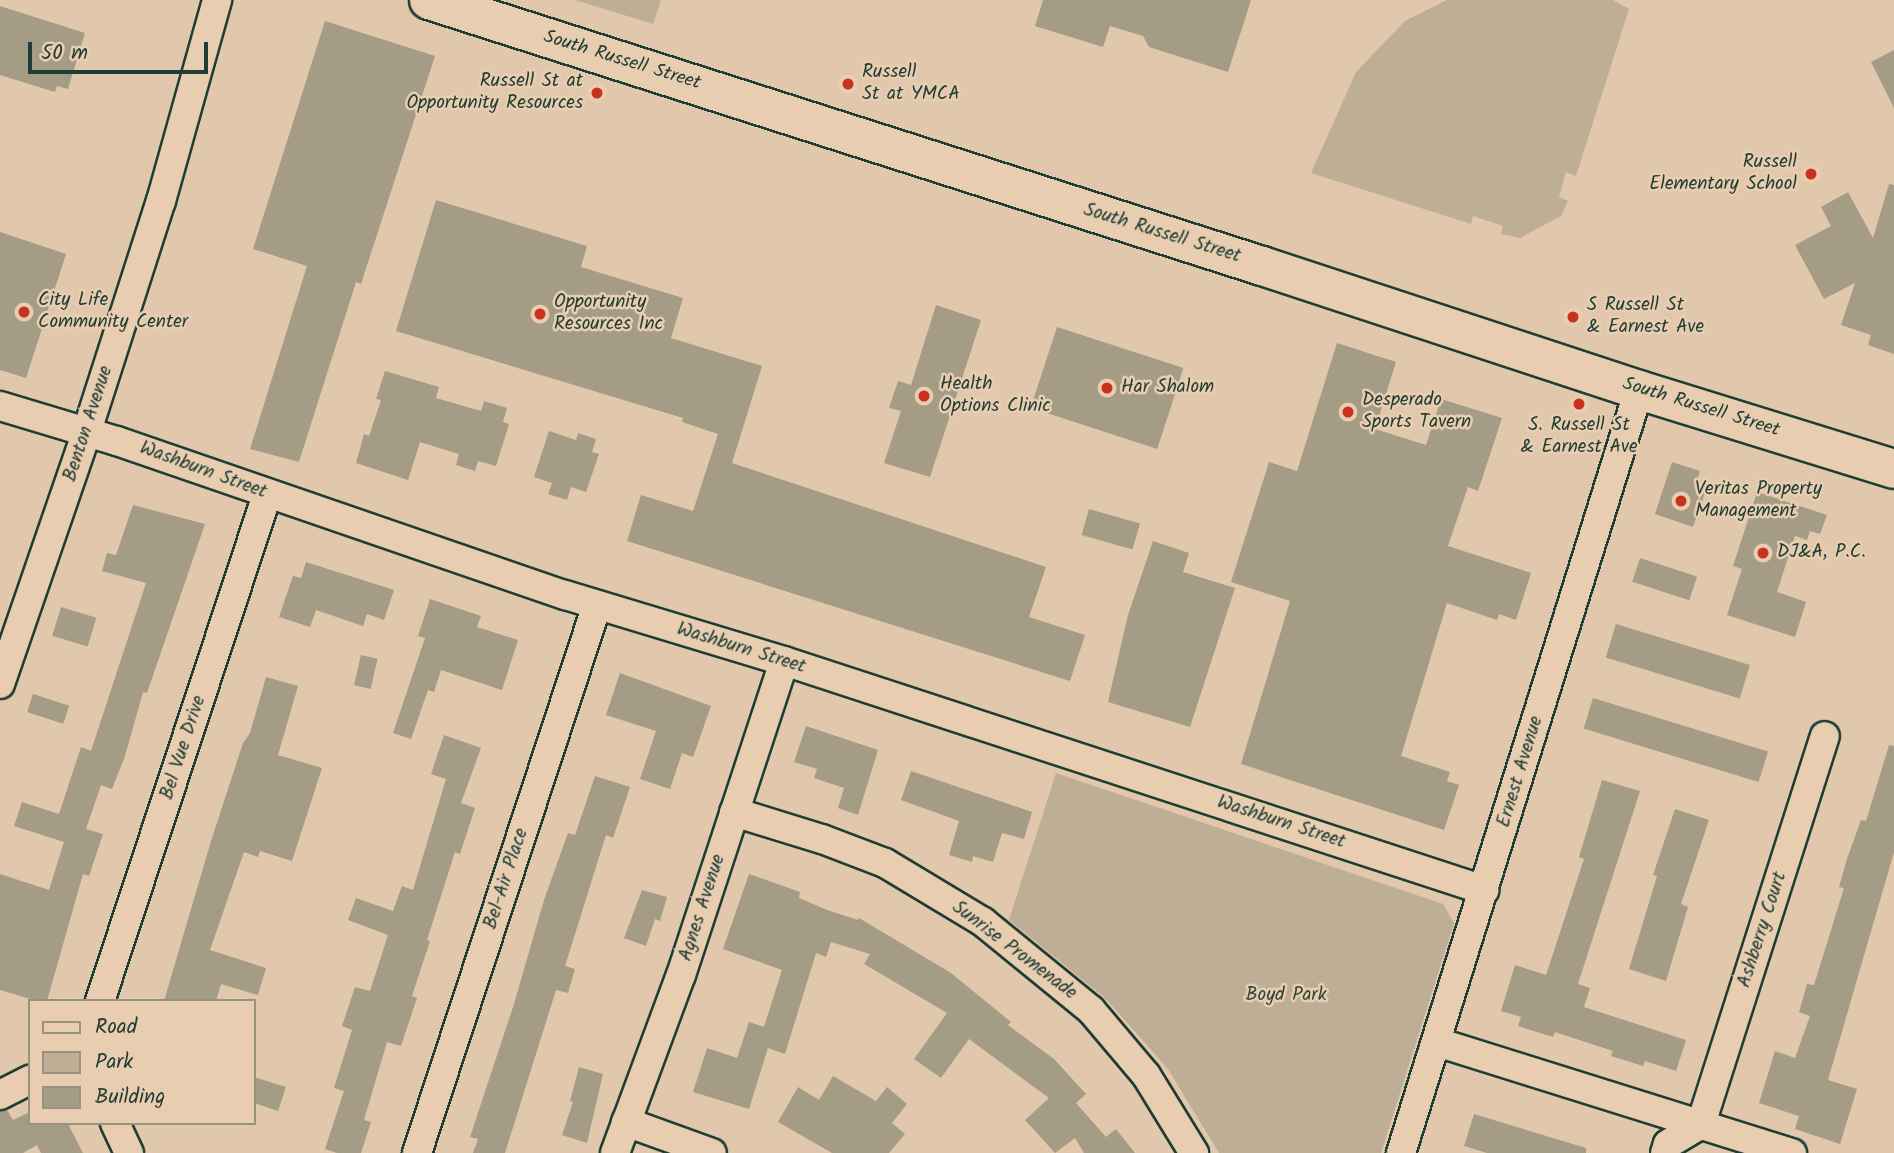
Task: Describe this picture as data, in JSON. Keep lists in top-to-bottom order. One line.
{"streets":{"main road":["South Russell Street"],"street":["Benton Avenue","Washburn Street","Bel Vue Drive","Ernest Avenue","Bel-Air Place","Agnes Avenue","Ashberry Court","Sunrise Promenade"]},"crossings":[["South Russell Street","Ernest Avenue"],["Benton Avenue","Washburn Street"],["Washburn Street","Bel Vue Drive"],["Washburn Street","Ernest Avenue"],["Washburn Street","Bel-Air Place"],["Washburn Street","Agnes Avenue"],["Agnes Avenue","Sunrise Promenade"]],"parks":["Boyd Park"],"places":["Russell St at YMCA","Russell St at Opportunity Resources","Russell Elementary School","City Life Community Center","Opportunity Resources Inc","S Russell St & Earnest Ave","Har Shalom","Health Options Clinic","S. Russell St & Earnest Ave","Desperado Sports Tavern","Veritas Property Management","DJ&A, P.C."],"legend":["Road","Park","Building"],"scale_bar":"50 m"}
